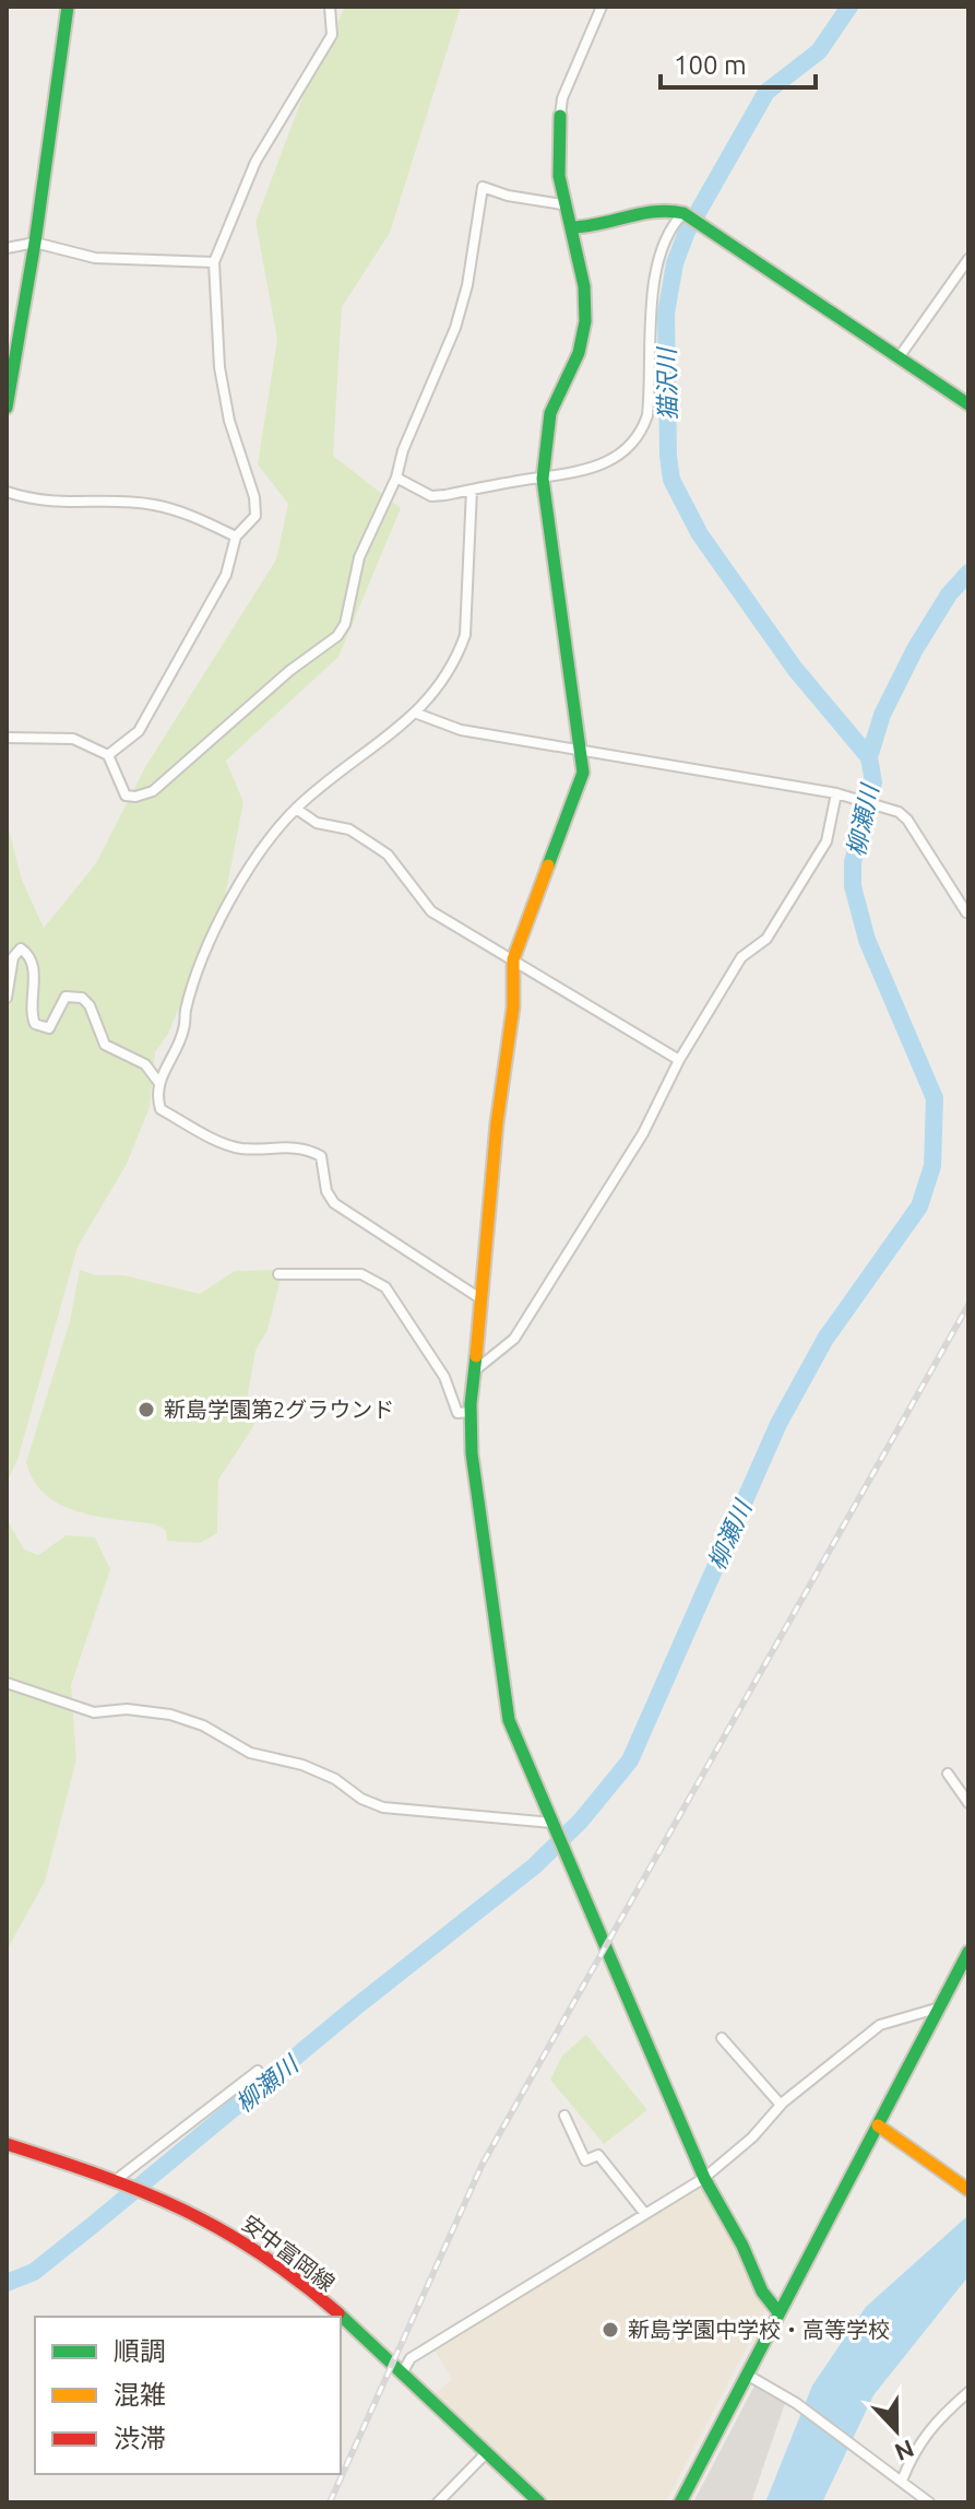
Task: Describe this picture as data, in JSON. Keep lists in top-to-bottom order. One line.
{"streets":{"street":["安中富岡線"]},"water":["猫沢川","柳瀬川"],"places":["新島学園第2グラウンド","新島学園中学校・高等学校"],"legend":["順調","混雑","渋滞"],"scale_bar":"100 m","north":"bottom"}
